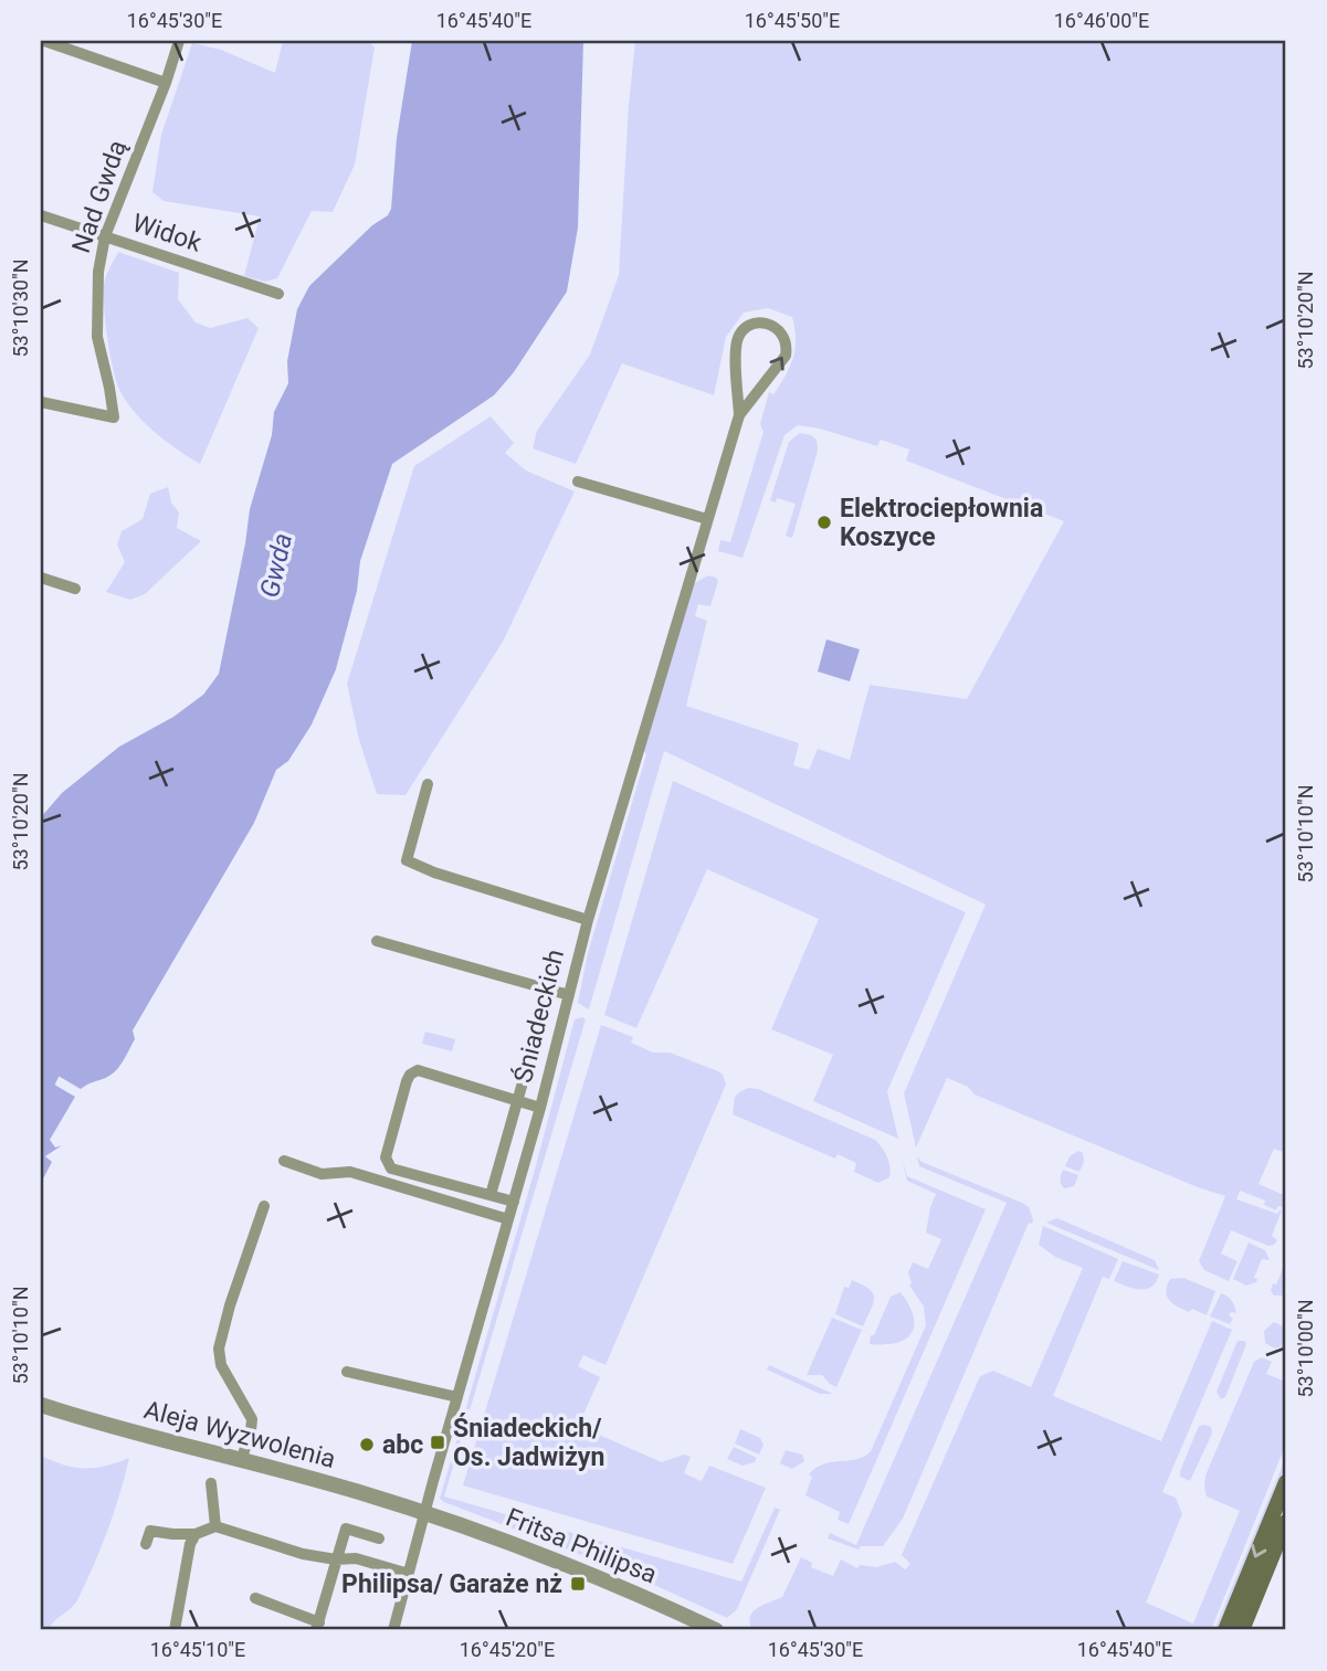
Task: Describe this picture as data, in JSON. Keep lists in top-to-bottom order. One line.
{"streets":{"street":["Nad Gwdą","Widok","Śniadeckich","Aleja Wyzwolenia","Fritsa Philipsa"]},"crossings":[["Nad Gwdą","Widok"],["Śniadeckich","Aleja Wyzwolenia"],["Śniadeckich","Fritsa Philipsa"],["Aleja Wyzwolenia","Fritsa Philipsa"]],"water":["Gwda"],"places":{"other":["Elektrociepłownia Koszyce","abc"],"transit":["Śniadeckich/ Os. Jadwiżyn","Philipsa/ Garaże nż"]},"coordinates":["16°45'30\"E","16°45'40\"E","16°45'50\"E","16°46'00\"E","53°10'30\"N","53°10'20\"N","53°10'10\"N","53°10'00\"N","16°45'10\"E","16°45'20\"E"]}
